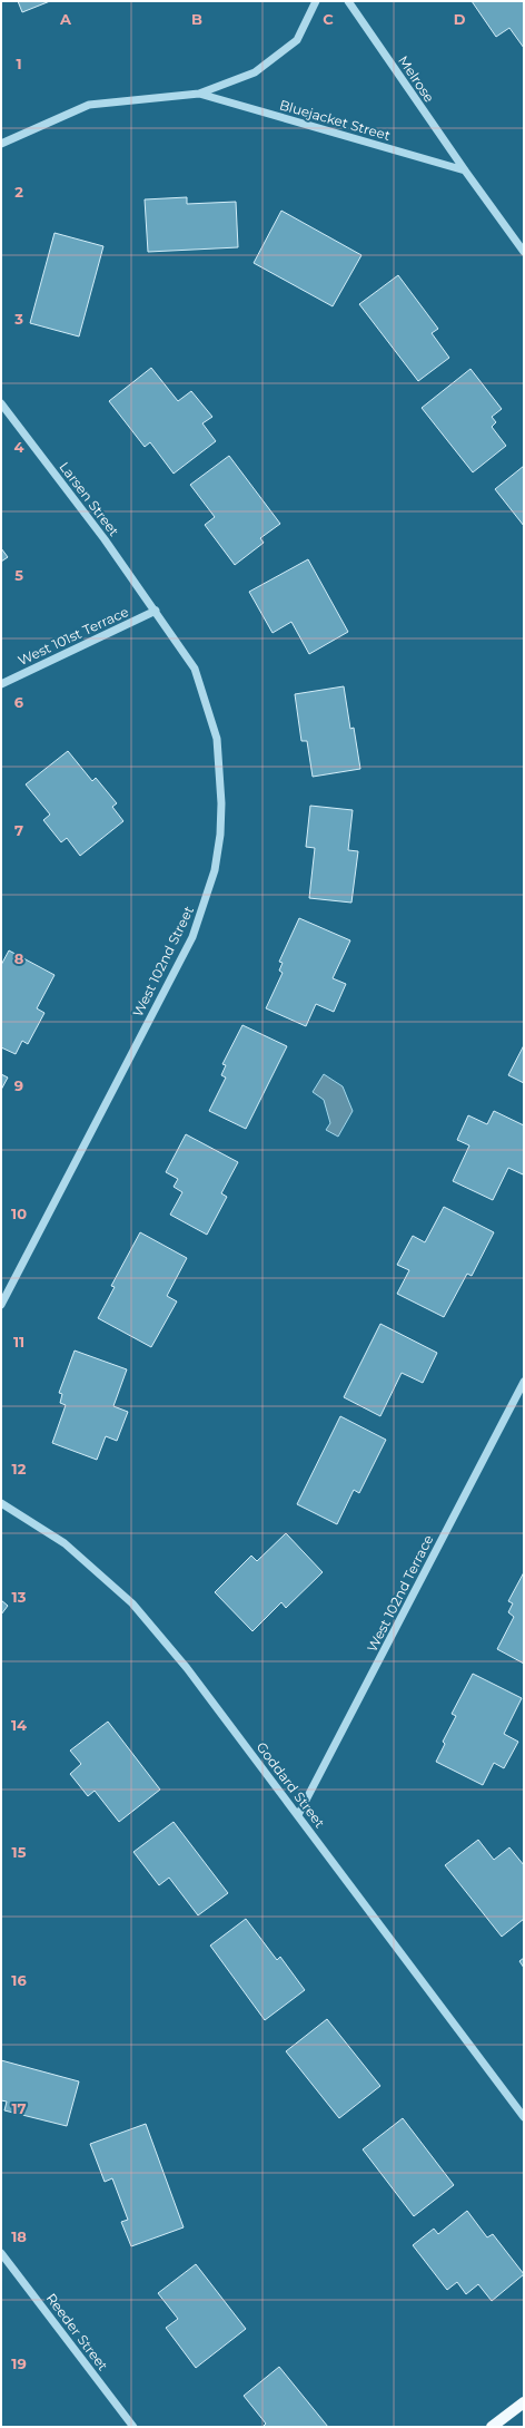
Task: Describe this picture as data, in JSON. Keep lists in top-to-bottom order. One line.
{"streets":{"street":["Melrose","Bluejacket Street","Larsen Street","West 101st Terrace","West 102nd Street","West 102nd Terrace","Goddard Street","Reeder Street"]},"crossings":[["Melrose","Bluejacket Street"],["Larsen Street","West 101st Terrace"],["Larsen Street","West 102nd Street"],["West 101st Terrace","West 102nd Street"],["West 102nd Terrace","Goddard Street"]],"grid":{"columns":["A","B","C","D"],"rows":["1","2","3","4","5","6","7","8","9","10","11","12","13","14","15","16","17","18","19"]}}
